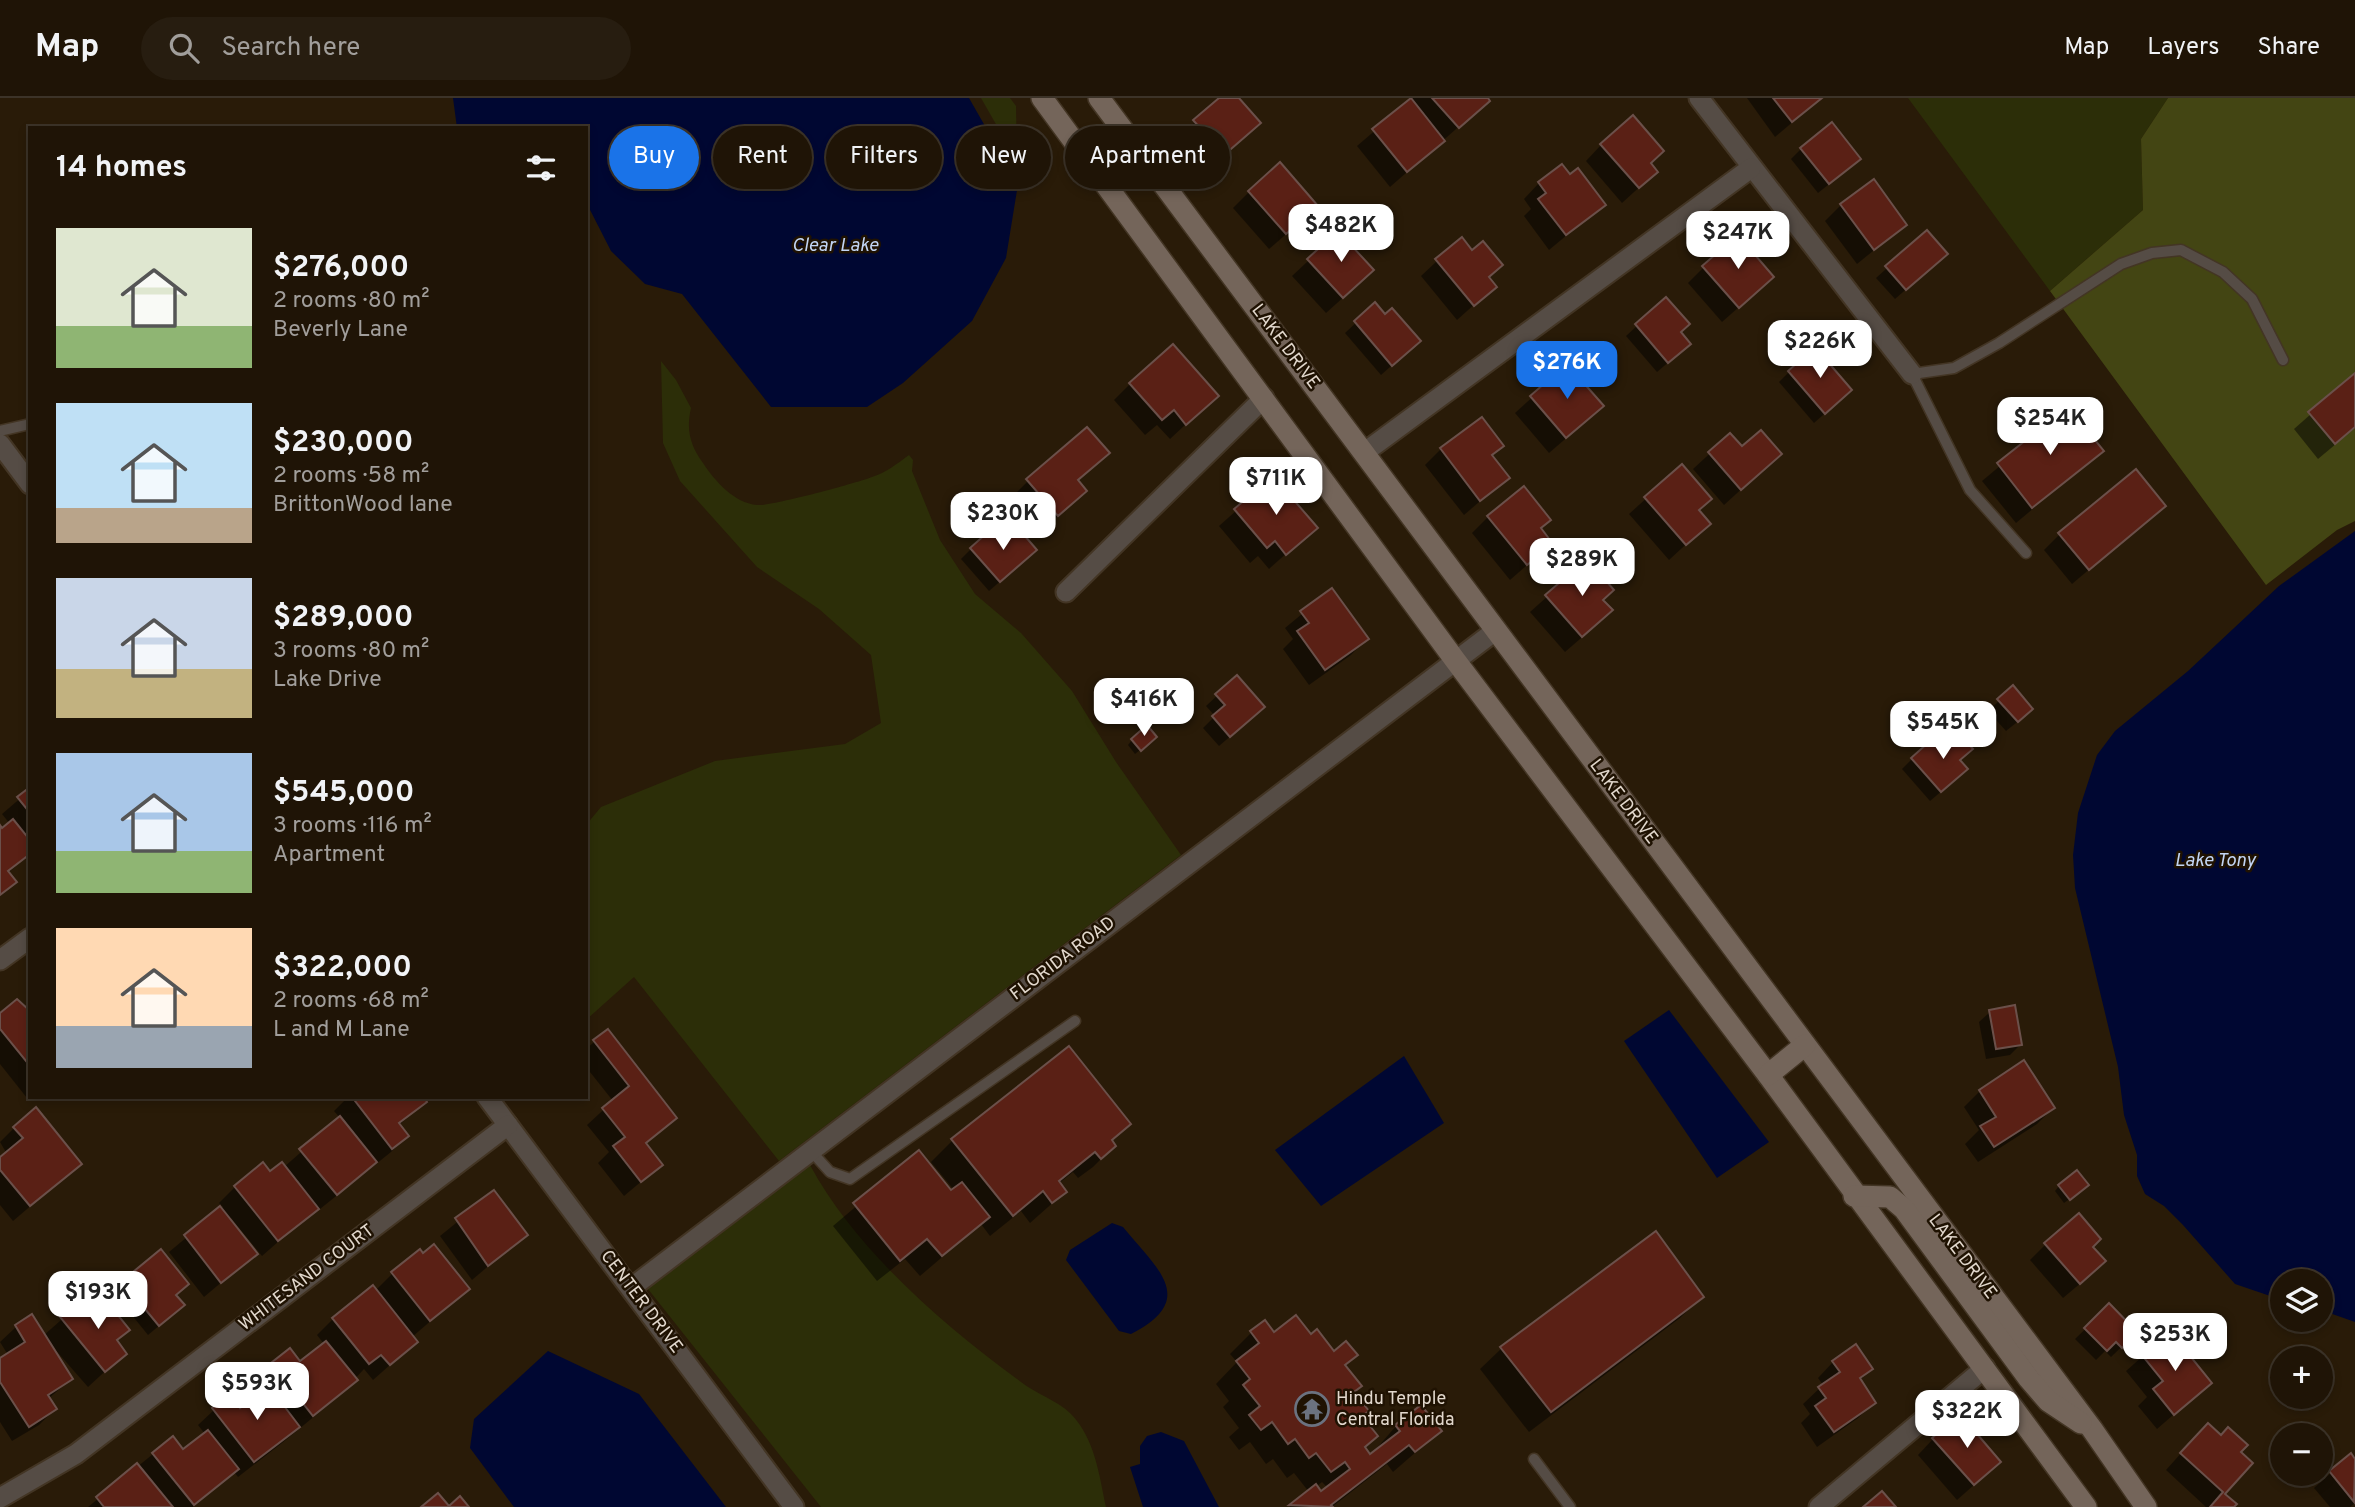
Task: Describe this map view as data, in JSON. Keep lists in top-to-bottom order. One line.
{"streets":{"main road":["LAKE DRIVE"],"street":["FLORIDA ROAD","WHITESAND COURT","CENTER DRIVE"]},"crossings":[["LAKE DRIVE","FLORIDA ROAD"],["FLORIDA ROAD","CENTER DRIVE"],["WHITESAND COURT","CENTER DRIVE"]],"water":["Clear Lake","Lake Tony"],"places":{"temple":["Hindu Temple Central Florida"]},"page":{"header":"Map","search":"Search here","nav":["Map","Layers","Share"],"chip":["Buy","Rent","Filters","New","Apartment"],"heading":"14 homes","price":["$482K","$247K","$226K","$276K","$254K","$711K","$230K","$289K","$416K","$545K","$193K","$253K","$593K","$322K"],"list":[{"name":"$276,000","note":"2 rooms · 80 m² · Beverly Lane"},{"name":"$230,000","note":"2 rooms · 58 m² · BrittonWood lane"},{"name":"$289,000","note":"3 rooms · 80 m² · Lake Drive"},{"name":"$545,000","note":"3 rooms · 116 m² · Apartment"},{"name":"$322,000","note":"2 rooms · 68 m² · L and M Lane"}],"map_buttons":["+","−"]}}
